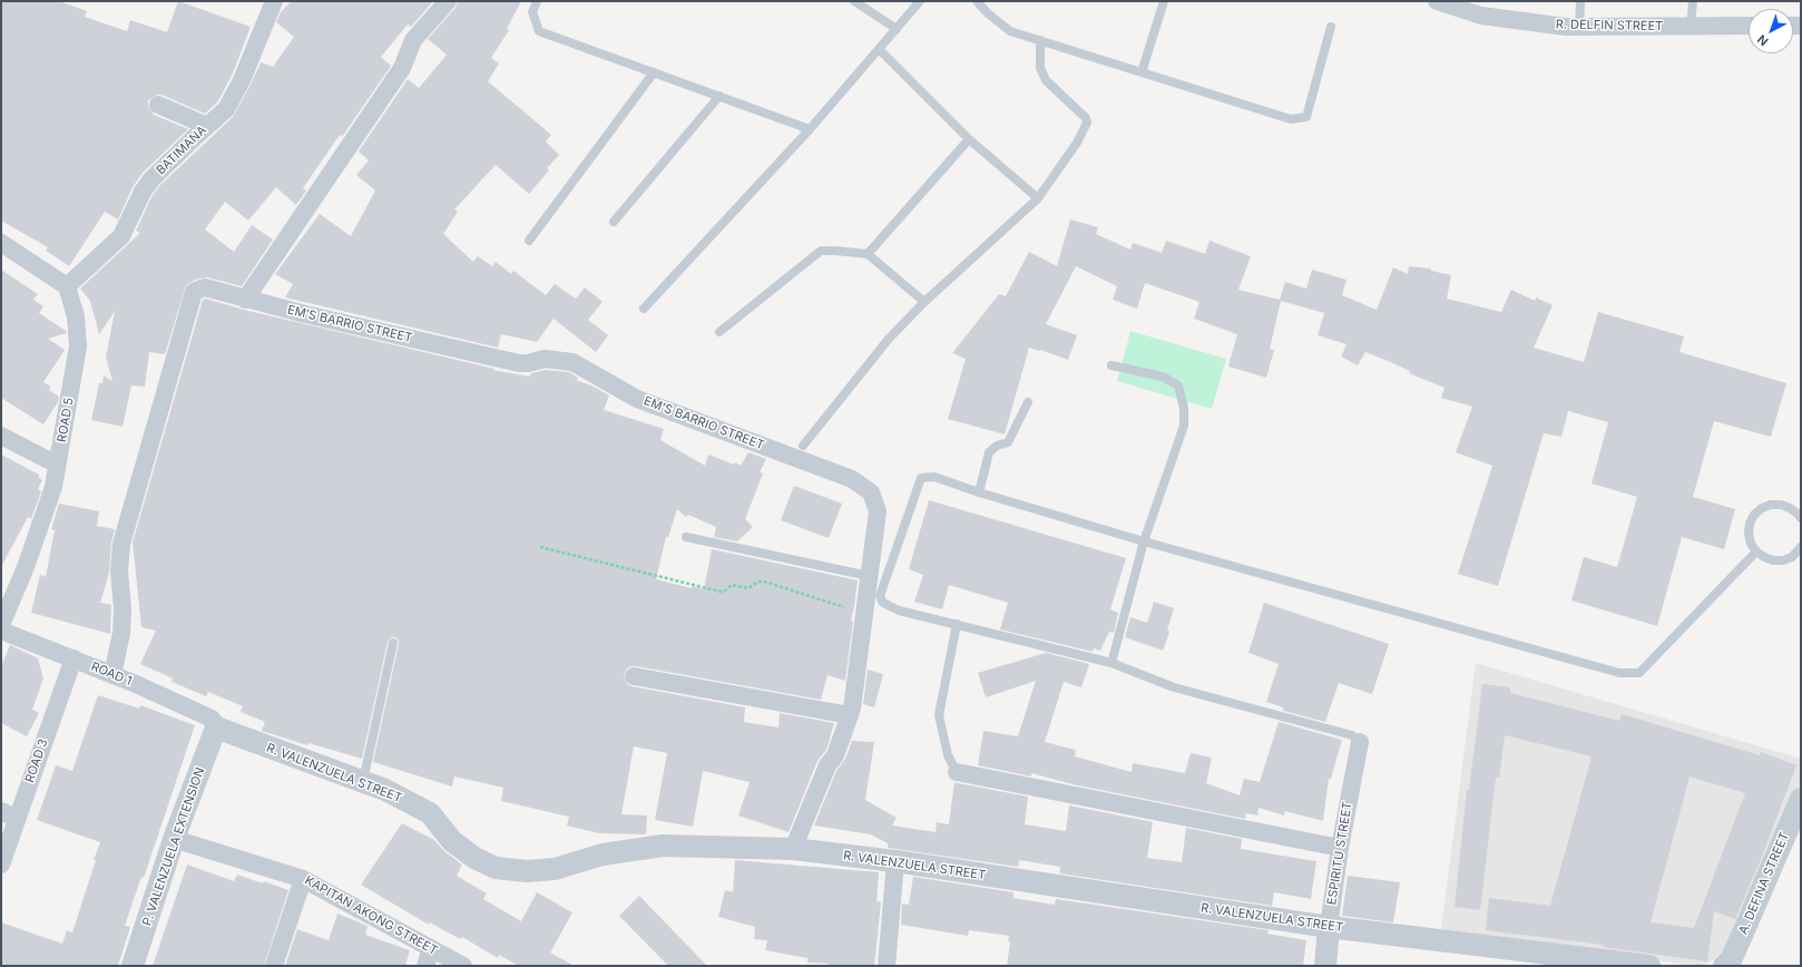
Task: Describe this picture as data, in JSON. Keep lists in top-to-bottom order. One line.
{"streets":{"street":["R. DELFIN STREET","BATIMANA","EM’S BARRIO STREET","ROAD 5","ROAD 1","ROAD 3","R. VALENZUELA STREET","P. VALENZUELA EXTENSION","ESPIRITU STREET","A. DEFINA STREET","KAPITAN AKONG STREET"]},"crossings":[["BATIMANA","ROAD 5"],["EM’S BARRIO STREET","ROAD 1"],["ROAD 1","ROAD 3"],["ROAD 1","R. VALENZUELA STREET"],["ROAD 1","P. VALENZUELA EXTENSION"],["R. VALENZUELA STREET","P. VALENZUELA EXTENSION"],["R. VALENZUELA STREET","ESPIRITU STREET"],["P. VALENZUELA EXTENSION","KAPITAN AKONG STREET"]],"north":"bottom left"}
